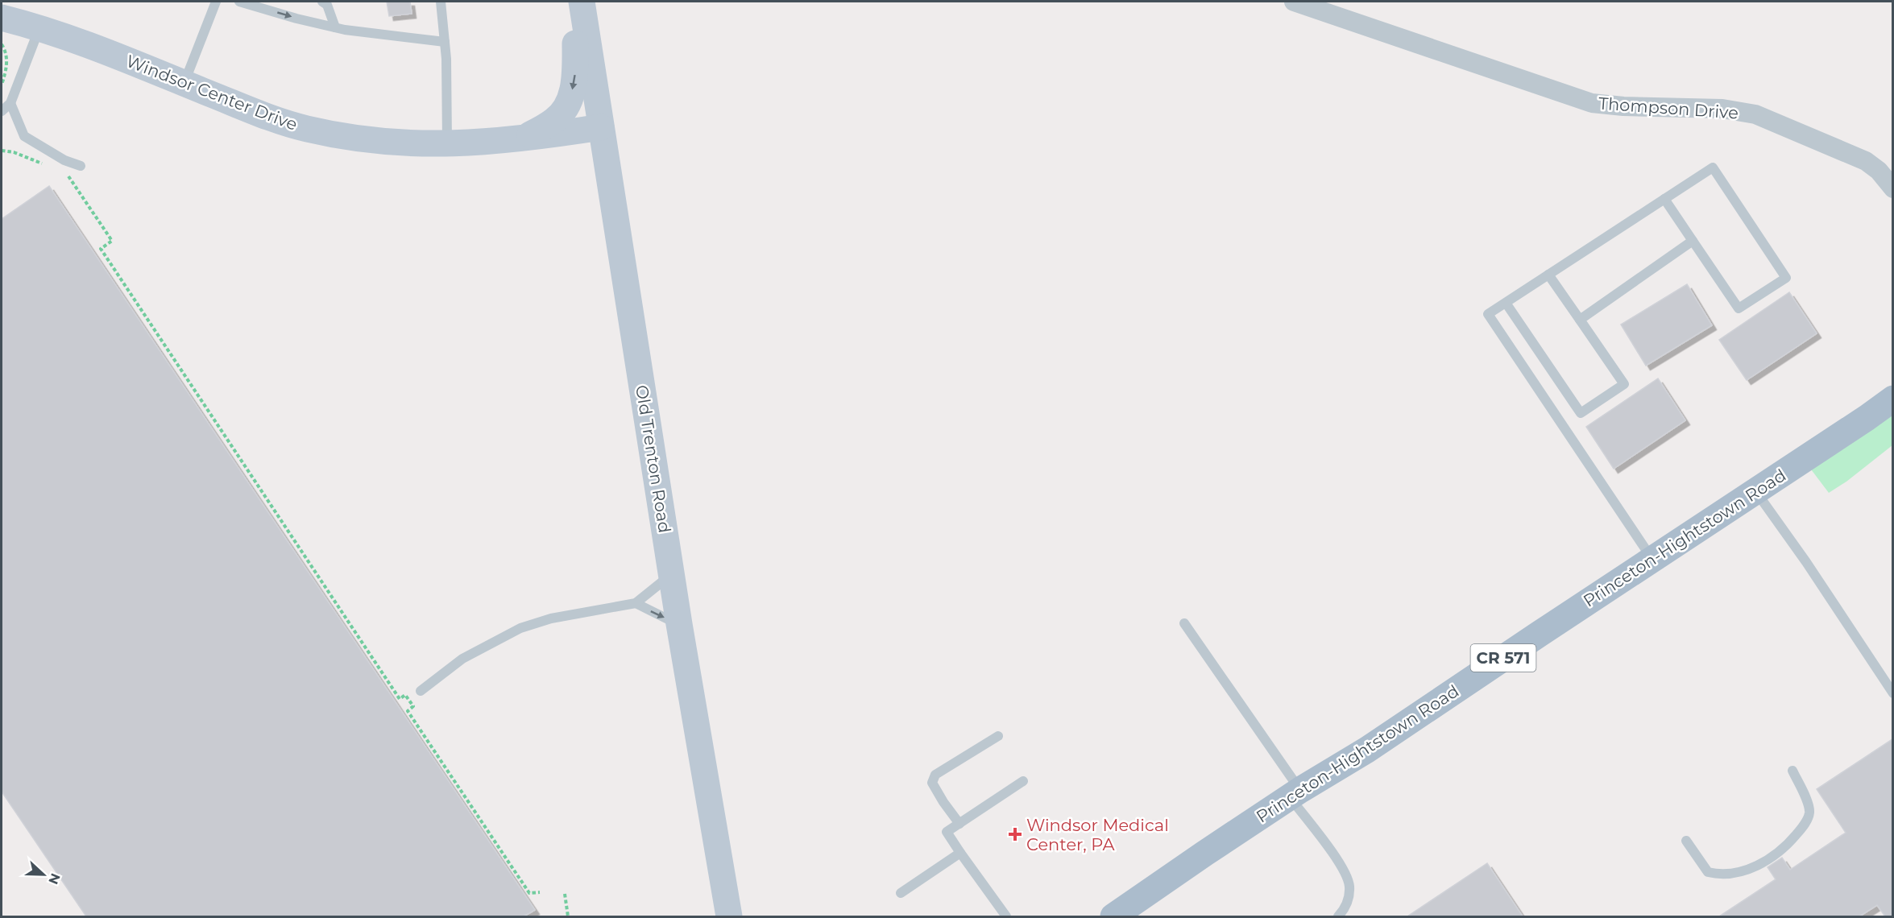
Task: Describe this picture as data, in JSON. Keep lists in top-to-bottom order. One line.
{"streets":{"main road":["Windsor Center Drive","Old Trenton Road","Princeton-Hightstown Road","CR 571"],"street":["Thompson Drive"]},"crossings":[["Windsor Center Drive","Old Trenton Road"]],"places":{"health":["Windsor Medical Center, PA"]},"north":"right"}
